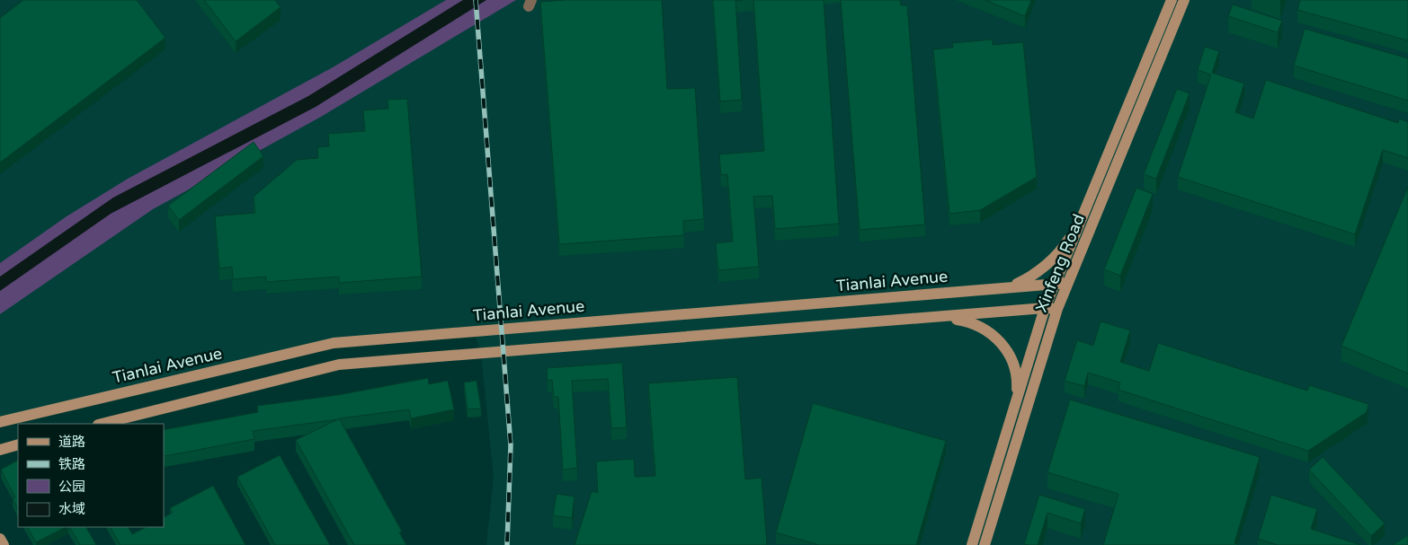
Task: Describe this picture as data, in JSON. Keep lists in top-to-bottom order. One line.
{"streets":{"main road":["Xinfeng Road","Tianlai Avenue"]},"crossings":[["Xinfeng Road","Tianlai Avenue"]],"legend":["道路","铁路","公园","水域"]}
